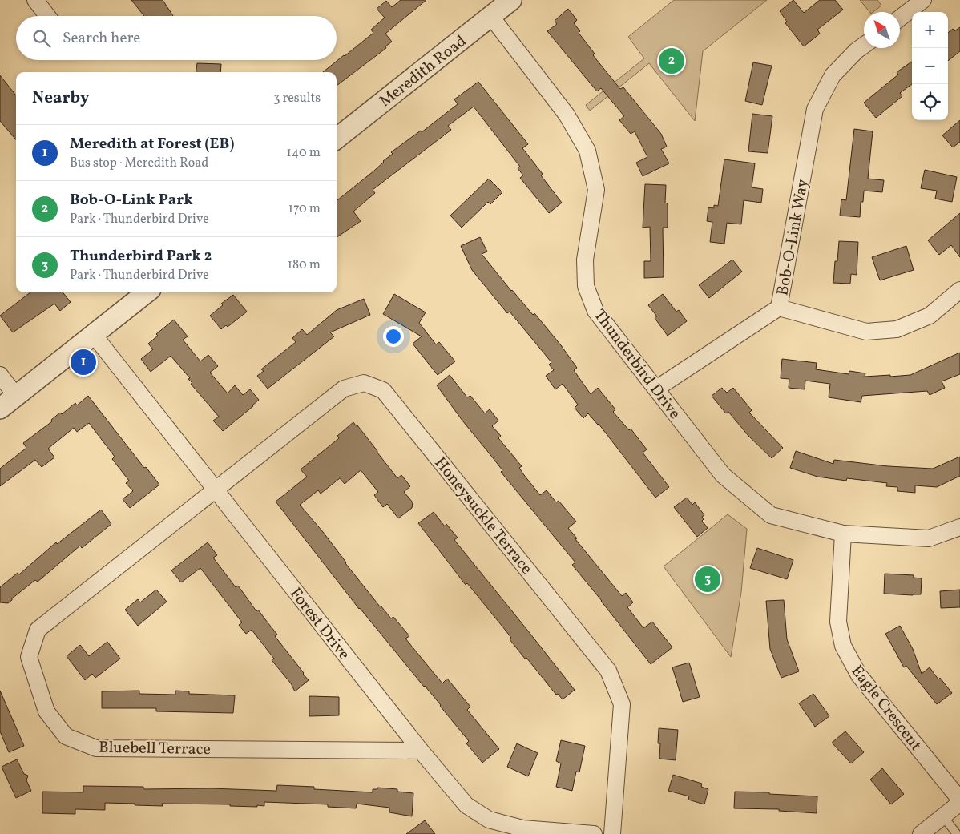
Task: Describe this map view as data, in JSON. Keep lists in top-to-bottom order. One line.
{"streets":{"street":["Meredith Road","Bob-O-Link Way","Thunderbird Drive","Honeysuckle Terrace","Forest Drive","Eagle Crescent","Bluebell Terrace"]},"crossings":[["Meredith Road","Thunderbird Drive"],["Bob-O-Link Way","Thunderbird Drive"],["Thunderbird Drive","Eagle Crescent"],["Honeysuckle Terrace","Forest Drive"],["Honeysuckle Terrace","Bluebell Terrace"],["Forest Drive","Bluebell Terrace"]],"north":"top left","page":{"map_buttons":["+","−"],"search":"Search here","pins":["2","1","3"],"heading":["Nearby","3 results"],"list":[{"mark":"1","name":"Meredith at Forest (EB)","note":"Bus stop · Meredith Road","value":"140 m"},{"mark":"2","name":"Bob-O-Link Park","note":"Park · Thunderbird Drive","value":"170 m"},{"mark":"3","name":"Thunderbird Park 2","note":"Park · Thunderbird Drive","value":"180 m"}]}}
